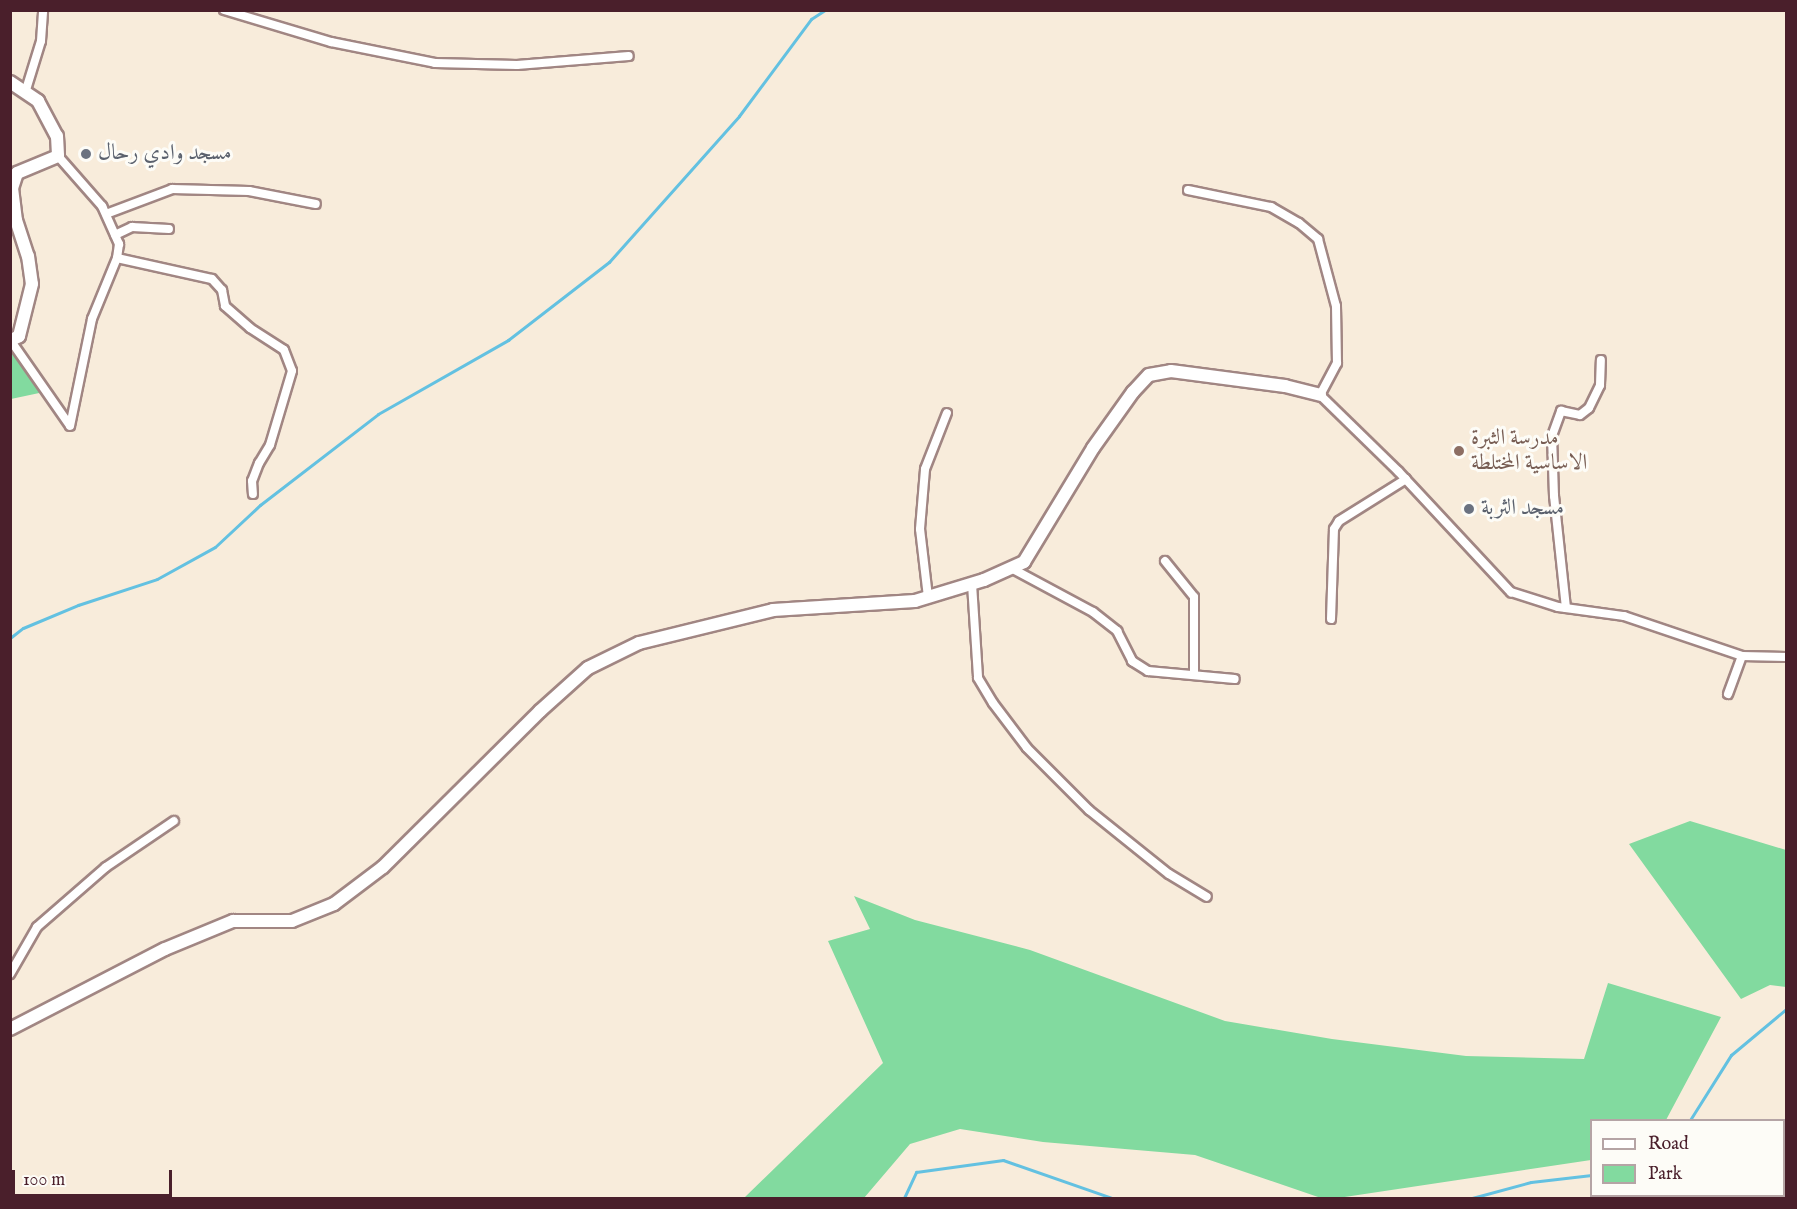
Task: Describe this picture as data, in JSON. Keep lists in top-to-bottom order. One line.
{"places":["مسجد وادي رحال","مدرسة الثبرة الاساسية المختلطة","مسجد الثربة"],"legend":["Road","Park"],"scale_bar":"100 m"}
